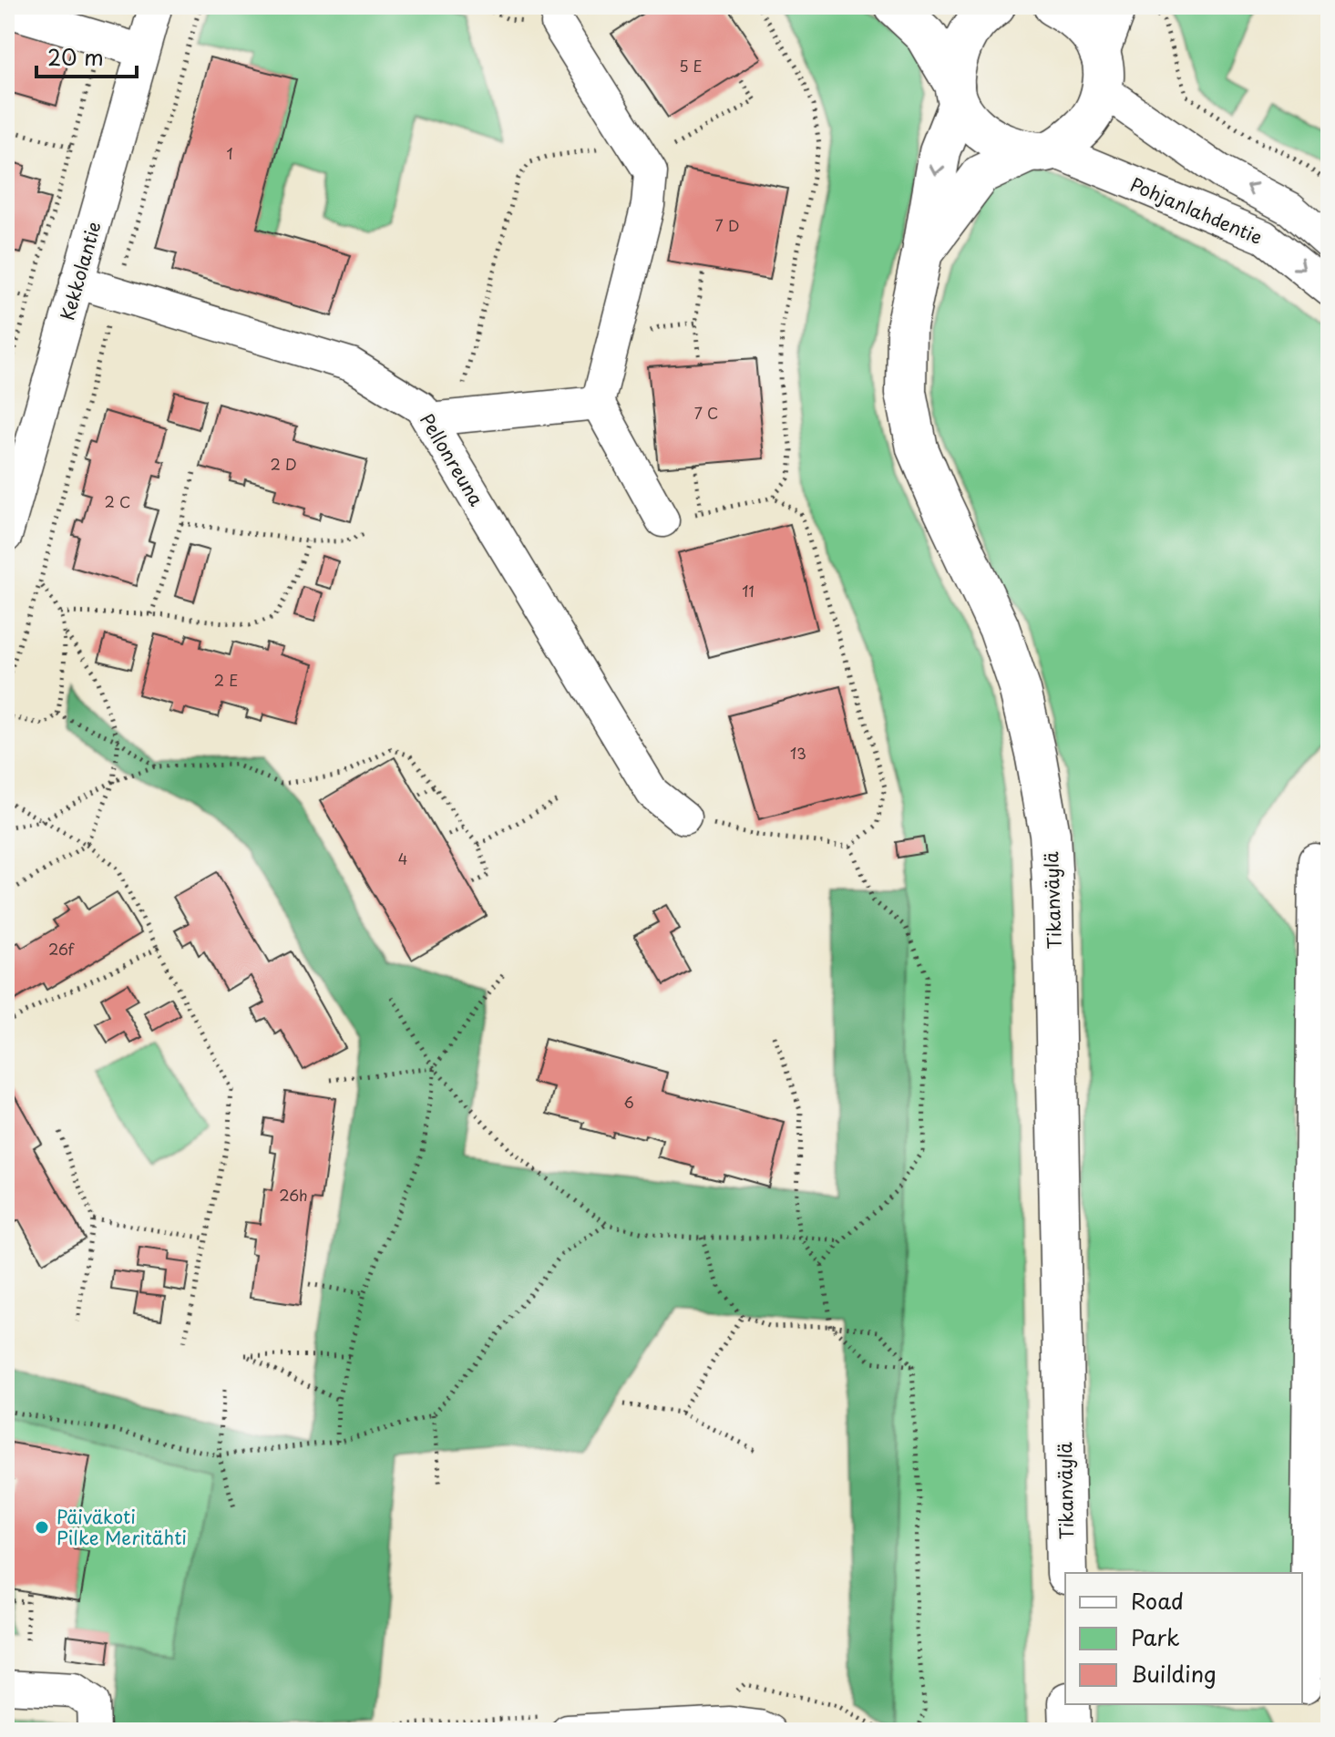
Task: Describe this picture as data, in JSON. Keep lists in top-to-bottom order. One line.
{"streets":{"main road":["Tikanväylä"],"street":["Pohjanlahdentie","Kekkolantie","Pellonreuna"]},"crossings":[["Pohjanlahdentie","Tikanväylä"],["Kekkolantie","Pellonreuna"]],"places":["Päiväkoti Pilke Meritähti"],"house_numbers":["5 E","1","7 D","7 C","2 D","2 C","11","2 E","13","4","26f","6","26h"],"legend":["Road","Park","Building"],"scale_bar":"20 m"}
